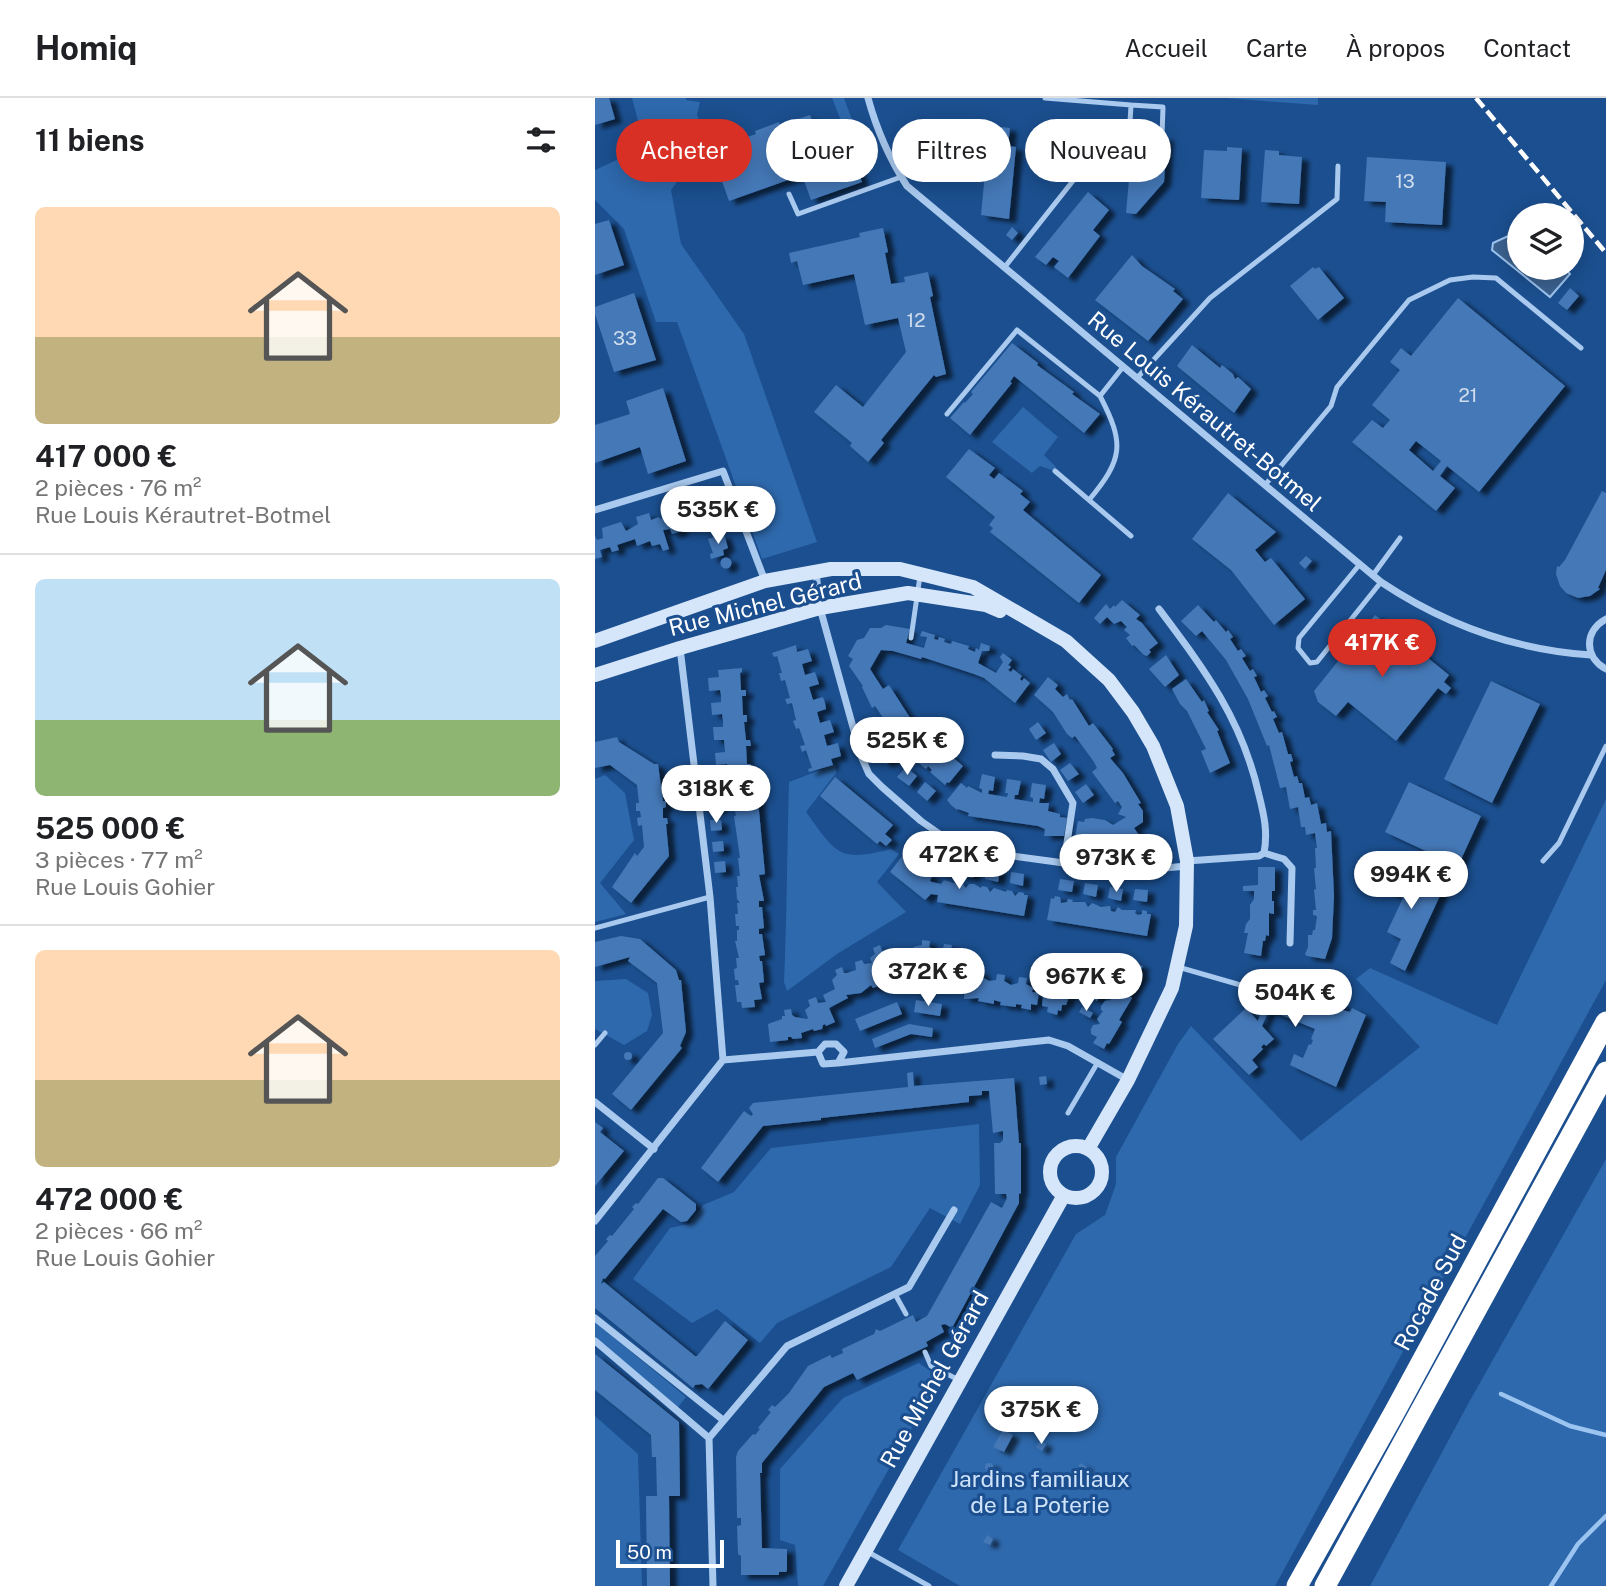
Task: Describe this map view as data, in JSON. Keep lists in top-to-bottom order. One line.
{"streets":{"highway":["Rocade Sud"],"street":["Rue Louis Kérautret-Botmel","Rue Michel Gérard"]},"parks":["Jardins familiaux de La Poterie"],"house_numbers":["13","12","33","21"],"scale_bar":"50 m","page":{"header":"Homiq","nav":["Accueil","Carte","À propos","Contact"],"heading":"11 biens","chip":["Acheter","Louer","Filtres","Nouveau"],"list":[{"name":"417 000 €","note":"2 pièces · 76 m² · Rue Louis Kérautret-Botmel"},{"name":"525 000 €","note":"3 pièces · 77 m² · Rue Louis Gohier"},{"name":"472 000 €","note":"2 pièces · 66 m² · Rue Louis Gohier"}],"price":["535K €","417K €","525K €","318K €","472K €","973K €","994K €","372K €","967K €","504K €","375K €"],"scale":"50 m"}}
